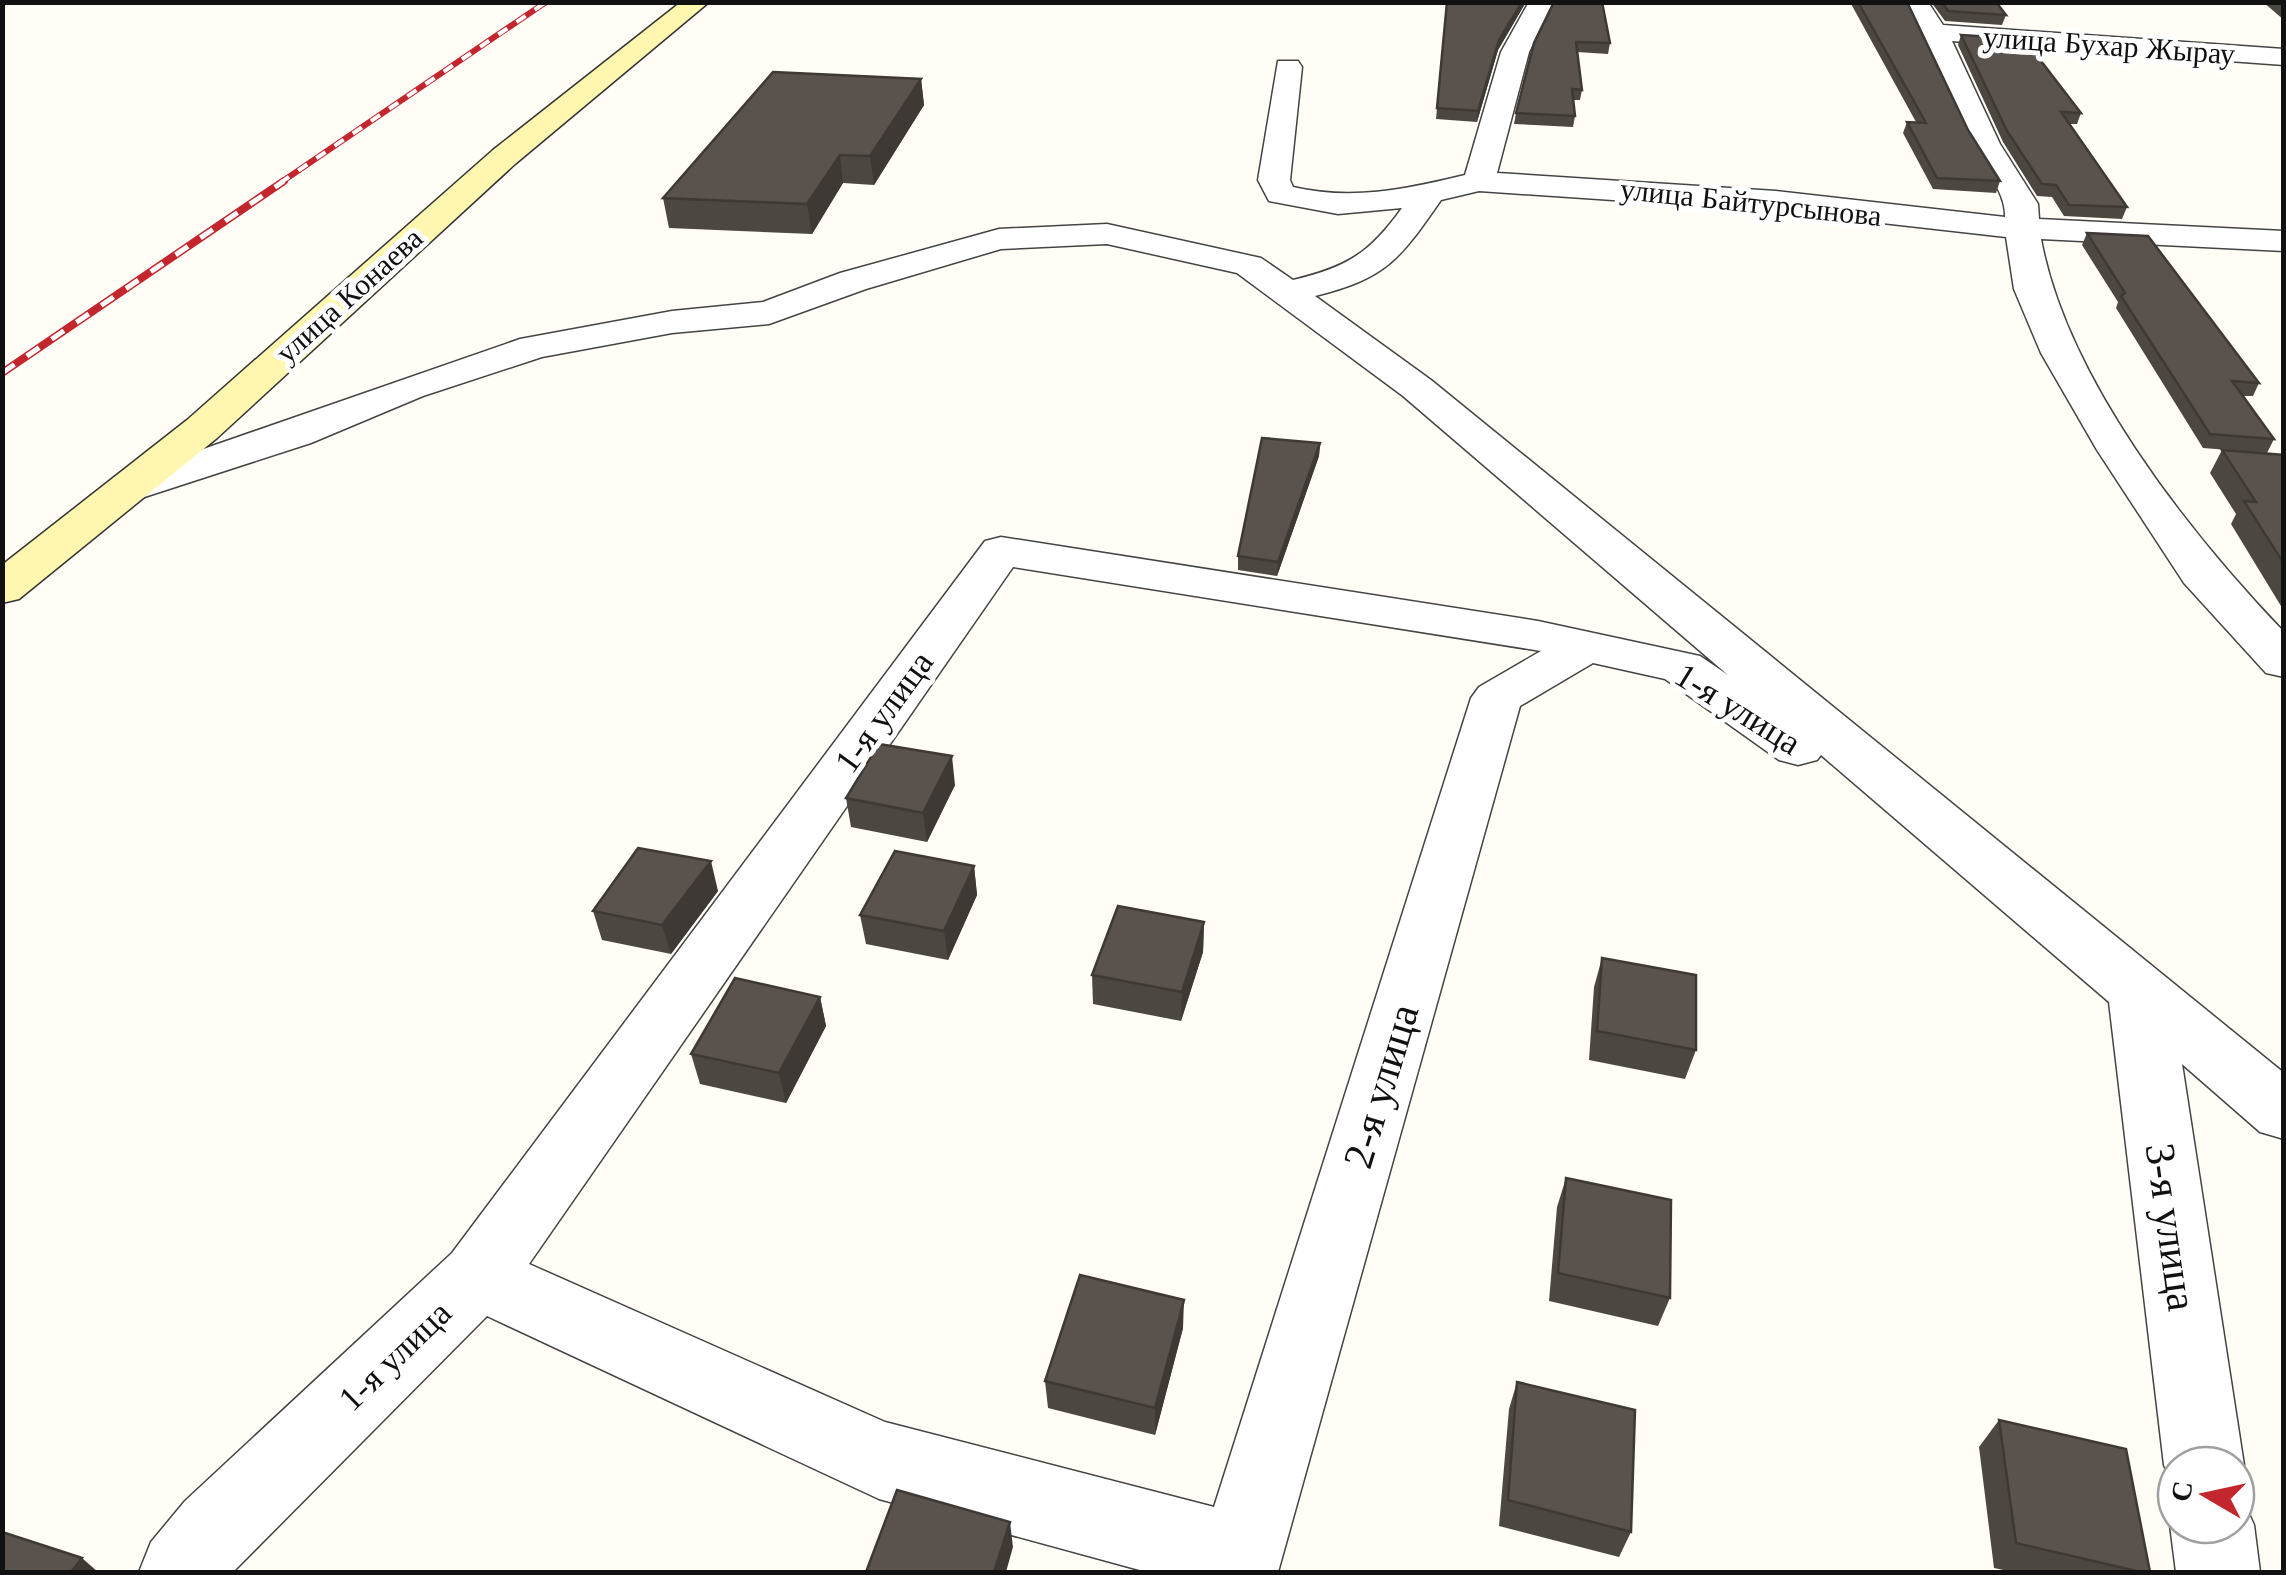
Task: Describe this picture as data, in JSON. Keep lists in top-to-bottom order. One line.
{"streets":{"street":["улица Бухар Жырау","улица Байтурсынова","улица Конаева","1-я улица","2-я улица","3-я улица"]},"crossings":[["1-я улица","2-я улица"]],"north":"left"}
